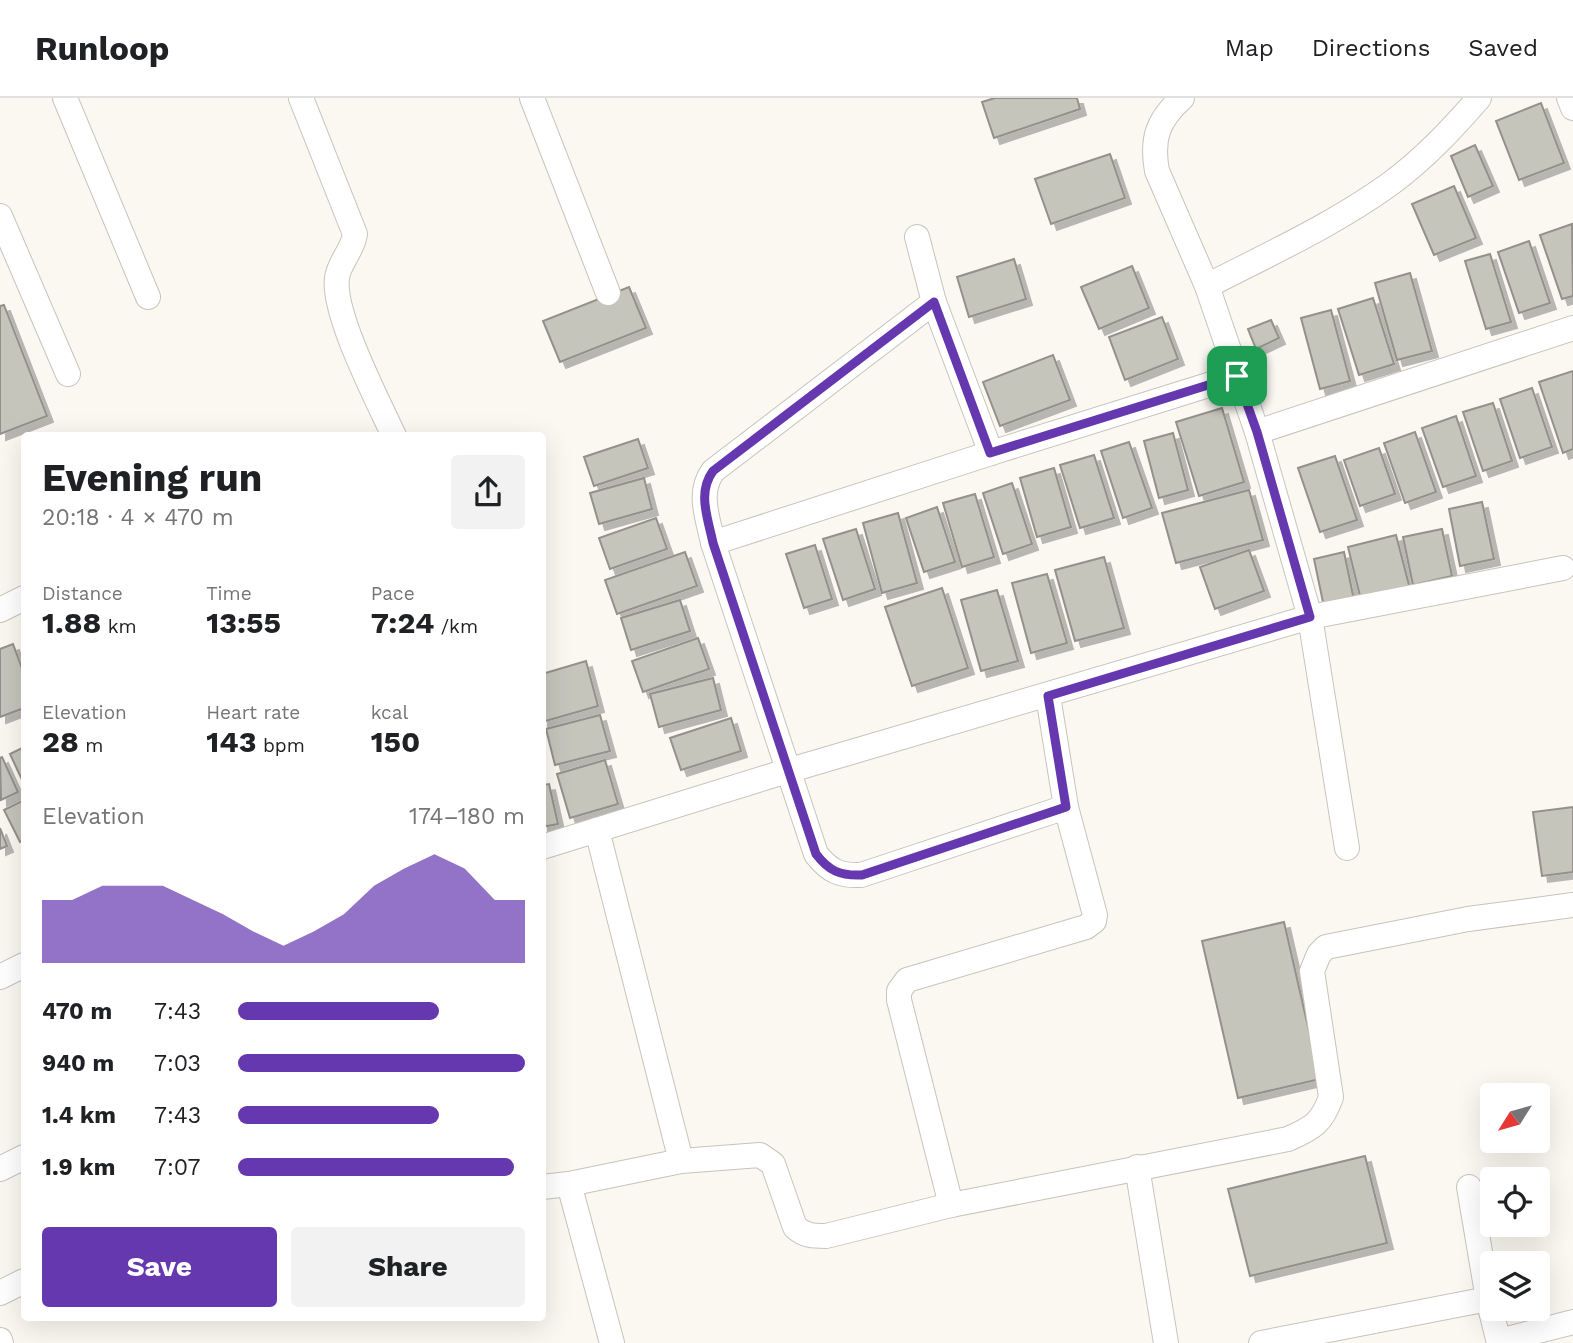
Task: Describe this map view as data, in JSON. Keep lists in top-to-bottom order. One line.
{"north":"bottom left","page":{"header":"Runloop","nav":["Map","Directions","Saved"],"heading":["Evening run","20:18 · 4 × 470 m"],"stats":[["Distance","1.88 km"],["Time","13:55"],["Pace","7:24 /km"],["Elevation","28 m"],["Heart rate","143 bpm"],["kcal","150"]],"chart":["Elevation","174–180 m"],"list":[{"name":"470 m","note":"7:43"},{"name":"940 m","note":"7:03"},{"name":"1.4 km","note":"7:43"},{"name":"1.9 km","note":"7:07"}],"buttons":["Save","Share"]}}
